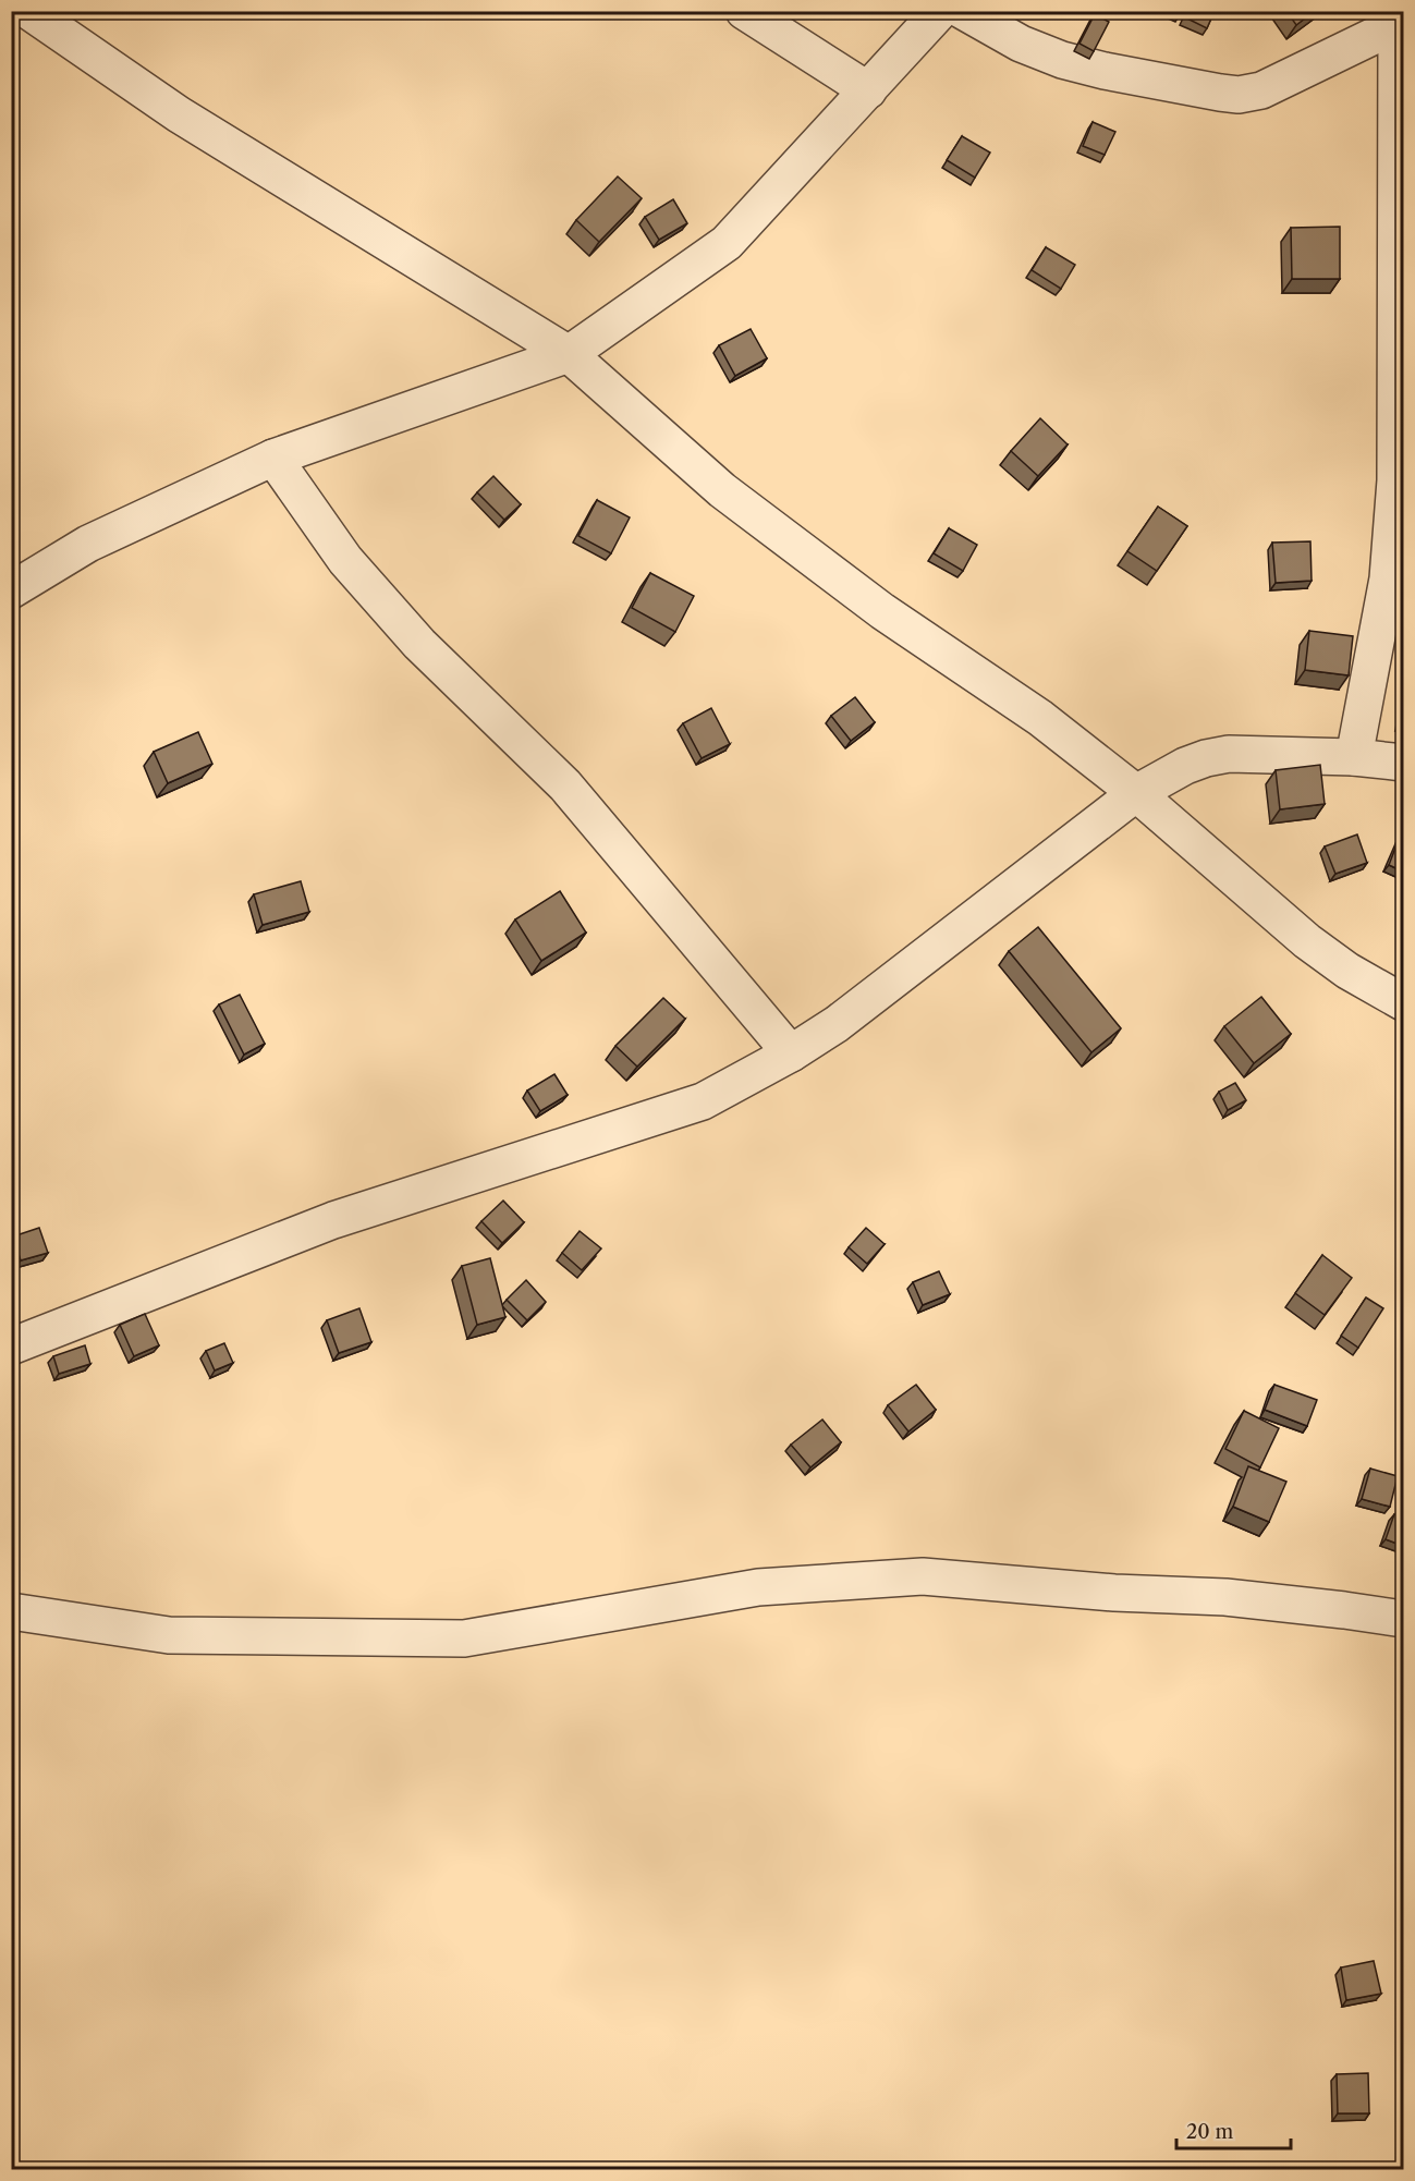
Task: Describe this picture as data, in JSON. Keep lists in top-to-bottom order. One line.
{"scale_bar":"20 m"}
